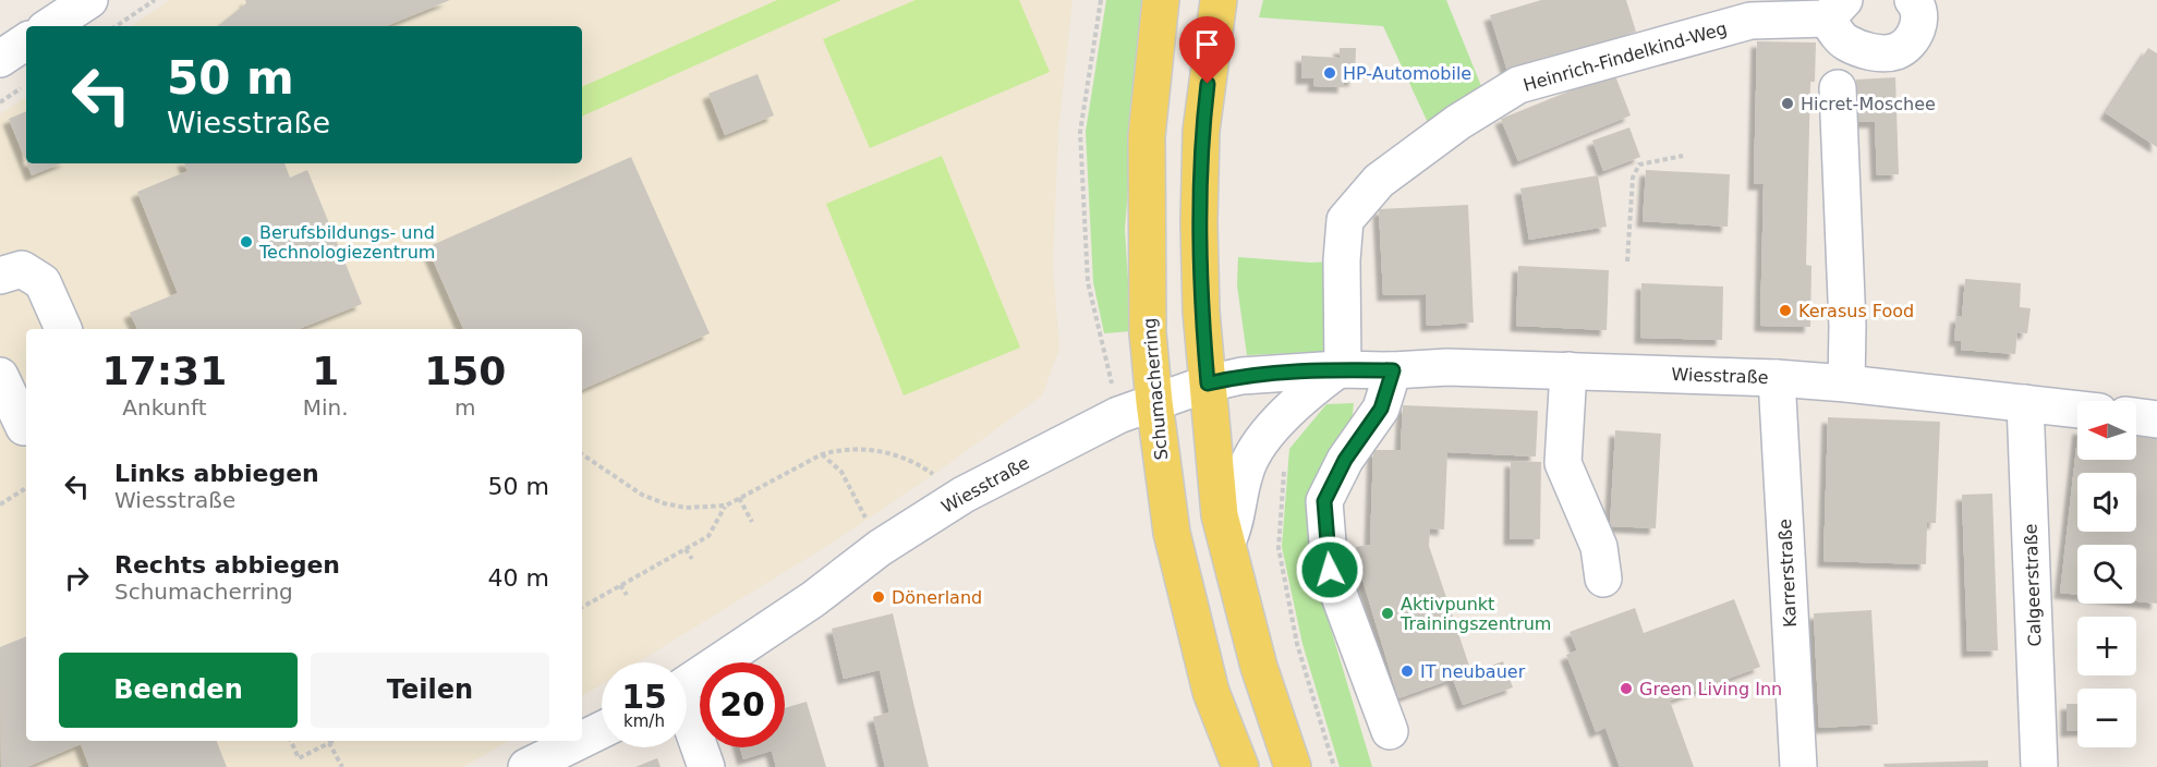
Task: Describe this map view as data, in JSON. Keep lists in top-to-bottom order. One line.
{"streets":{"main road":["Schumacherring"],"street":["Heinrich-Findelkind-Weg","Wiesstraße","Karrerstraße","Calgeerstraße"]},"crossings":[["Heinrich-Findelkind-Weg","Wiesstraße"],["Wiesstraße","Schumacherring"],["Wiesstraße","Karrerstraße"],["Wiesstraße","Calgeerstraße"]],"places":["HP-Automobile","Hicret-Moschee","Berufsbildungs- und Technologiezentrum","Kerasus Food","Dönerland","Aktivpunkt Trainingszentrum","IT neubauer","Green Living Inn"],"north":"left","page":{"turn":["50 m","Wiesstraße"],"eta":["17:31","Ankunft","1","Min.","150","m"],"map_buttons":["+","−"],"list":[{"name":"Links abbiegen","note":"Wiesstraße","value":"50 m"},{"name":"Rechts abbiegen","note":"Schumacherring","value":"40 m"}],"buttons":["Beenden","Teilen"],"speed":"15 km/h","limit":"20"}}
